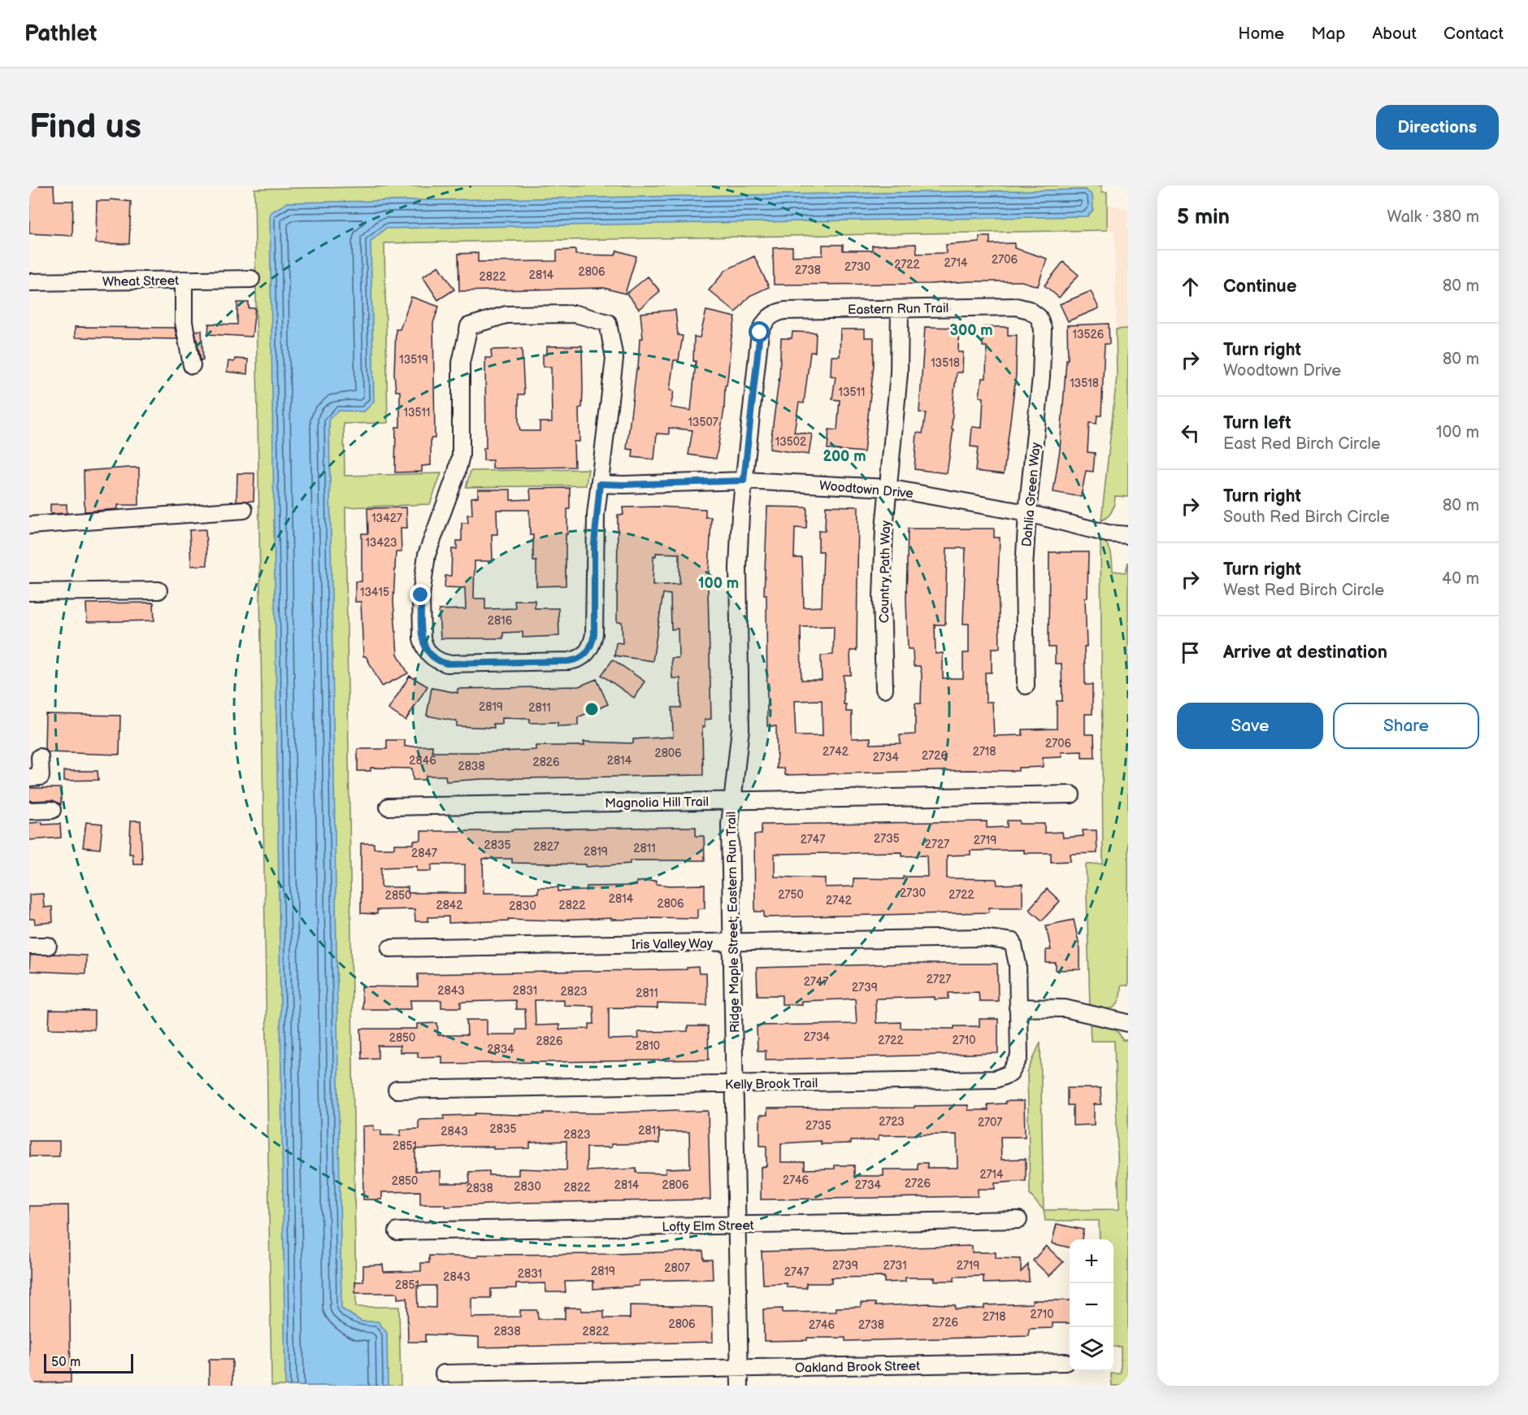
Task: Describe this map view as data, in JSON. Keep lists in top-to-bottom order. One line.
{"streets":{"street":["Wheat Street","Eastern Run Trail","Woodtown Drive","Dahlia Green Way","Country Path Way","Magnolia Hill Trail","Ridge Maple Street; Eastern Run Trail","Iris Valley Way","Kelly Brook Trail","Lofty Elm Street","Oakland Brook Street"]},"crossings":[["Eastern Run Trail","Dahlia Green Way"],["Eastern Run Trail","Country Path Way"],["Eastern Run Trail","Ridge Maple Street; Eastern Run Trail"],["Woodtown Drive","Dahlia Green Way"],["Woodtown Drive","Country Path Way"],["Woodtown Drive","Ridge Maple Street; Eastern Run Trail"],["Magnolia Hill Trail","Ridge Maple Street; Eastern Run Trail"],["Ridge Maple Street; Eastern Run Trail","Iris Valley Way"],["Ridge Maple Street; Eastern Run Trail","Kelly Brook Trail"],["Ridge Maple Street; Eastern Run Trail","Lofty Elm Street"],["Ridge Maple Street; Eastern Run Trail","Oakland Brook Street"],["Iris Valley Way","Kelly Brook Trail"]],"house_numbers":["2706","2714","2722","2730","2738","2806","2814","2822","13526","13519","13518","13518","13511","13511","13507","13502","13427","13423","13415","2816","2819","2811","2706","2742","2718","2806","2726","2734","2846","2814","2826","2838","2735","2747","2719","2727","2835","2827","2811","2819","2847","2730","2750","2722","2850","2814","2742","2806","2842","2822","2830","2727","2747","2739","2843","2831","2823","2811","2734","2850","2722","2710","2826","2810","2834","2723","2707","2735","2835","2811","2843","2823","2851","2714","2746","2850","2726","2814","2806","2734","2830","2822","2838","2739","2731","2719","2807","2819","2747","2831","2843","2851","2710","2718","2726","2806","2746","2738","2838","2822"],"scale_bar":"50 m","page":{"header":"Pathlet","nav":["Home","Map","About","Contact"],"buttons":["Directions",["Save","Share"]],"title":"Find us","heading":["5 min","Walk · 380 m"],"list":[["Continue","80 m"],["Turn right","Woodtown Drive","80 m"],["Turn left","East Red Birch Circle","100 m"],["Turn right","South Red Birch Circle","80 m"],["Turn right","West Red Birch Circle","40 m"],"Arrive at destination"],"map_buttons":["+","−"],"scale":"50 m"},"rings":["300 m","200 m","100 m"]}
